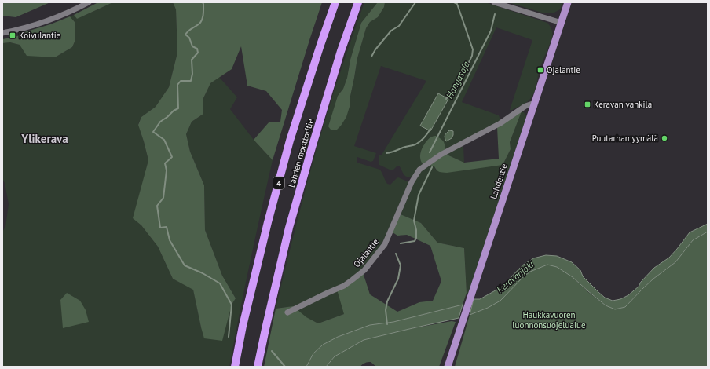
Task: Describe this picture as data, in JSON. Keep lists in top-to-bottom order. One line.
{"streets":{"highway":["Lahden moottoritie","4"],"main road":["Lahdentie"],"street":["Ojalantie"]},"crossings":[["Lahdentie","Ojalantie"]],"districts":["Ylikerava"],"water":["Hangasoja","Keravanjoki"],"parks":["Haukkavuoren luonnonsuojelualue"],"places":{"transit":["Koivulantie","Ojalantie","Keravan vankila"],"other":["Puutarhamyymälä"]}}
